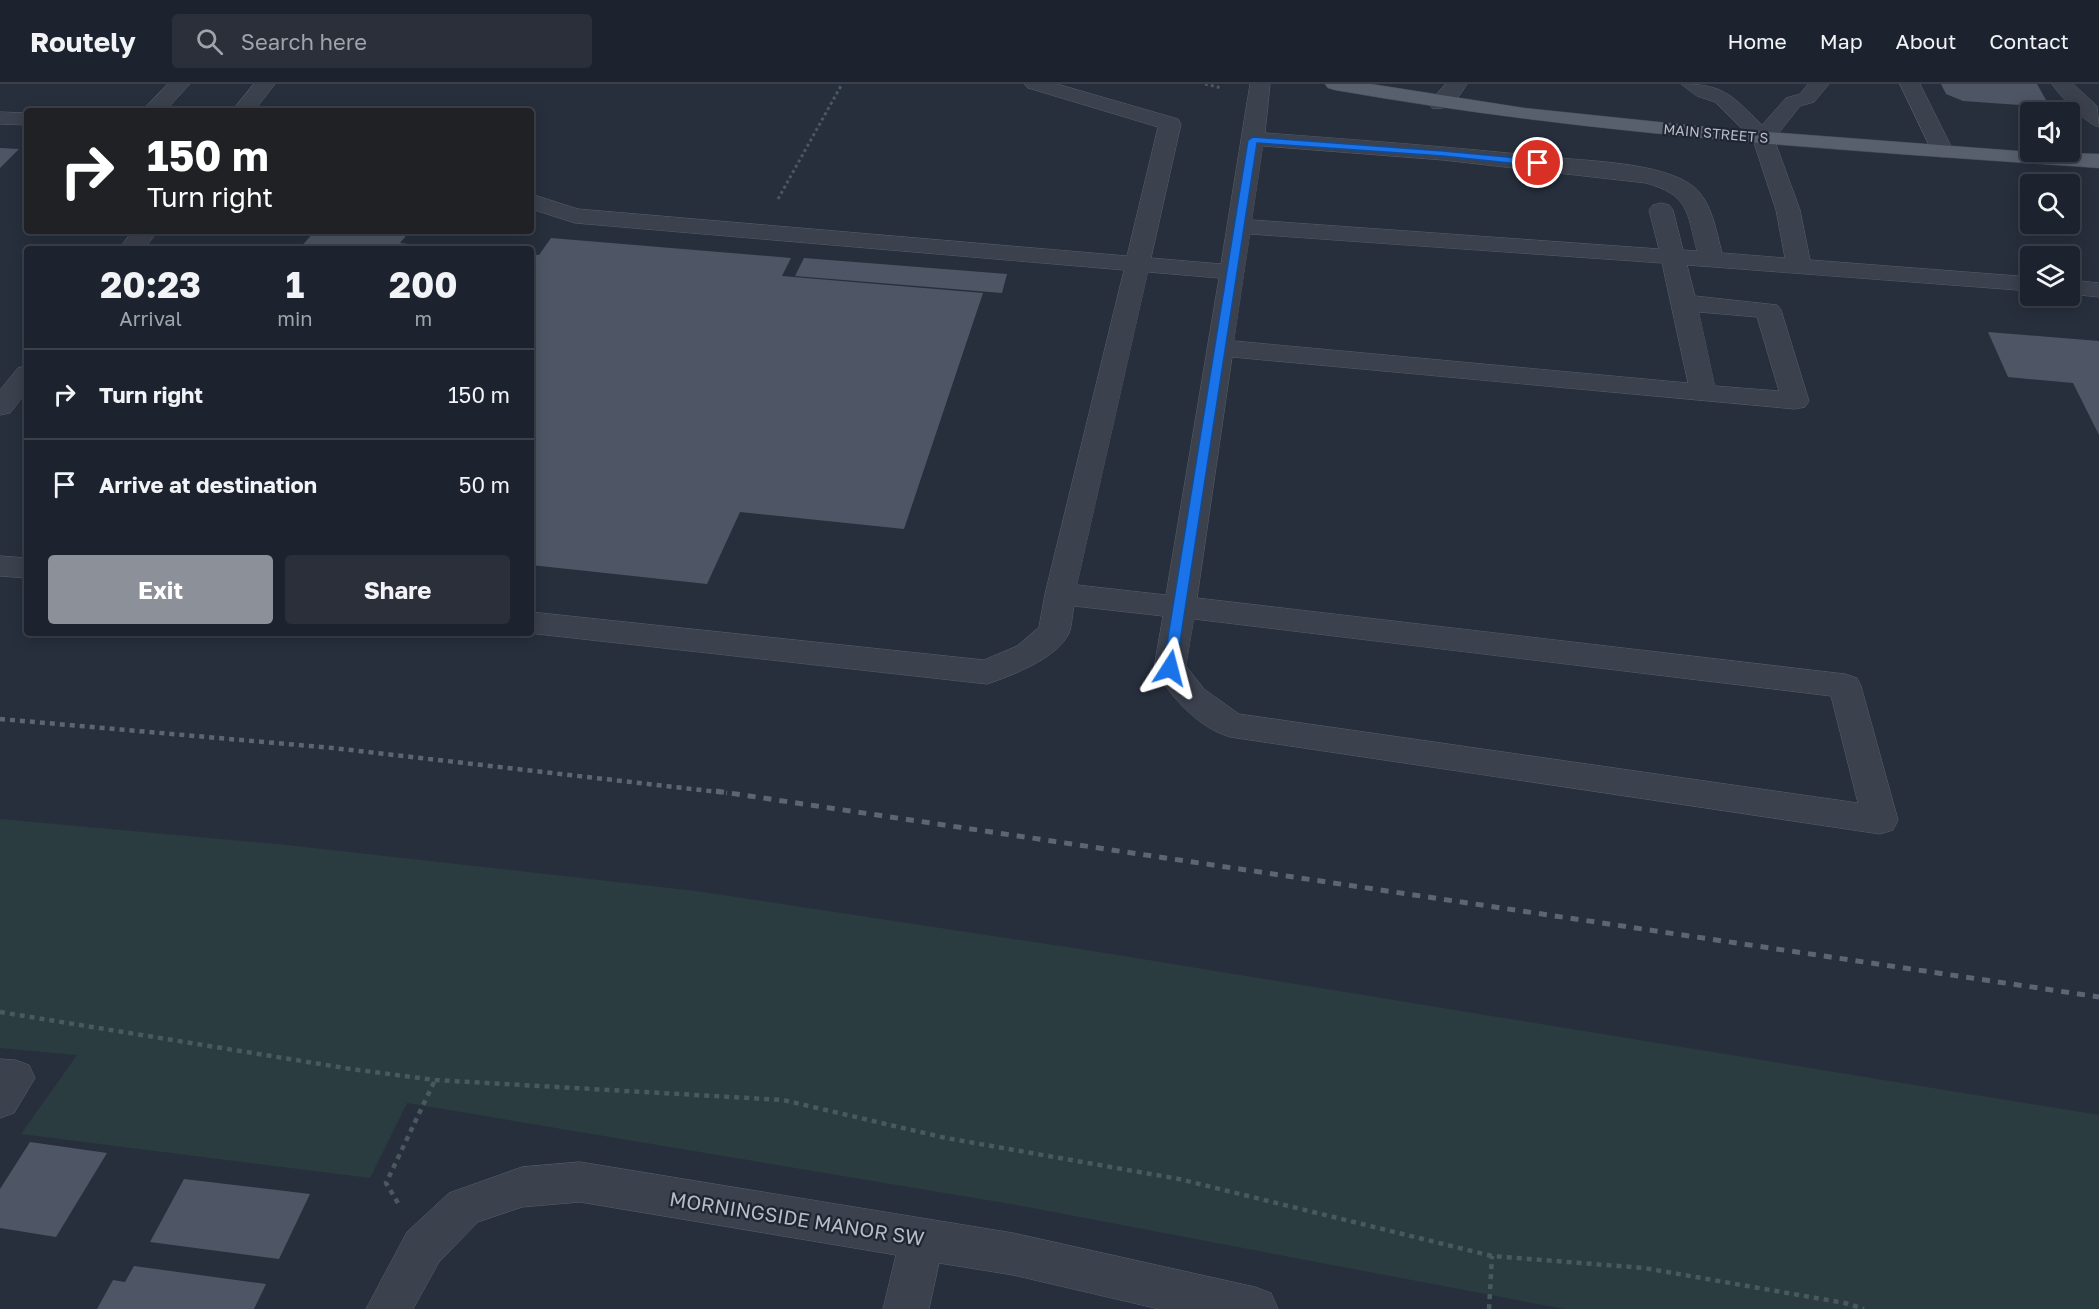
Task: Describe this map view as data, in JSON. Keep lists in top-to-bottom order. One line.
{"streets":{"main road":["MAIN STREET S"],"street":["MORNINGSIDE MANOR SW"]},"page":{"header":"Routely","search":"Search here","nav":["Home","Map","About","Contact"],"turn":["150 m","Turn right"],"eta":["20:23","Arrival","1","min","200","m"],"list":[{"name":"Turn right","value":"150 m"},{"name":"Arrive at destination","value":"50 m"}],"buttons":["Exit","Share"]}}
